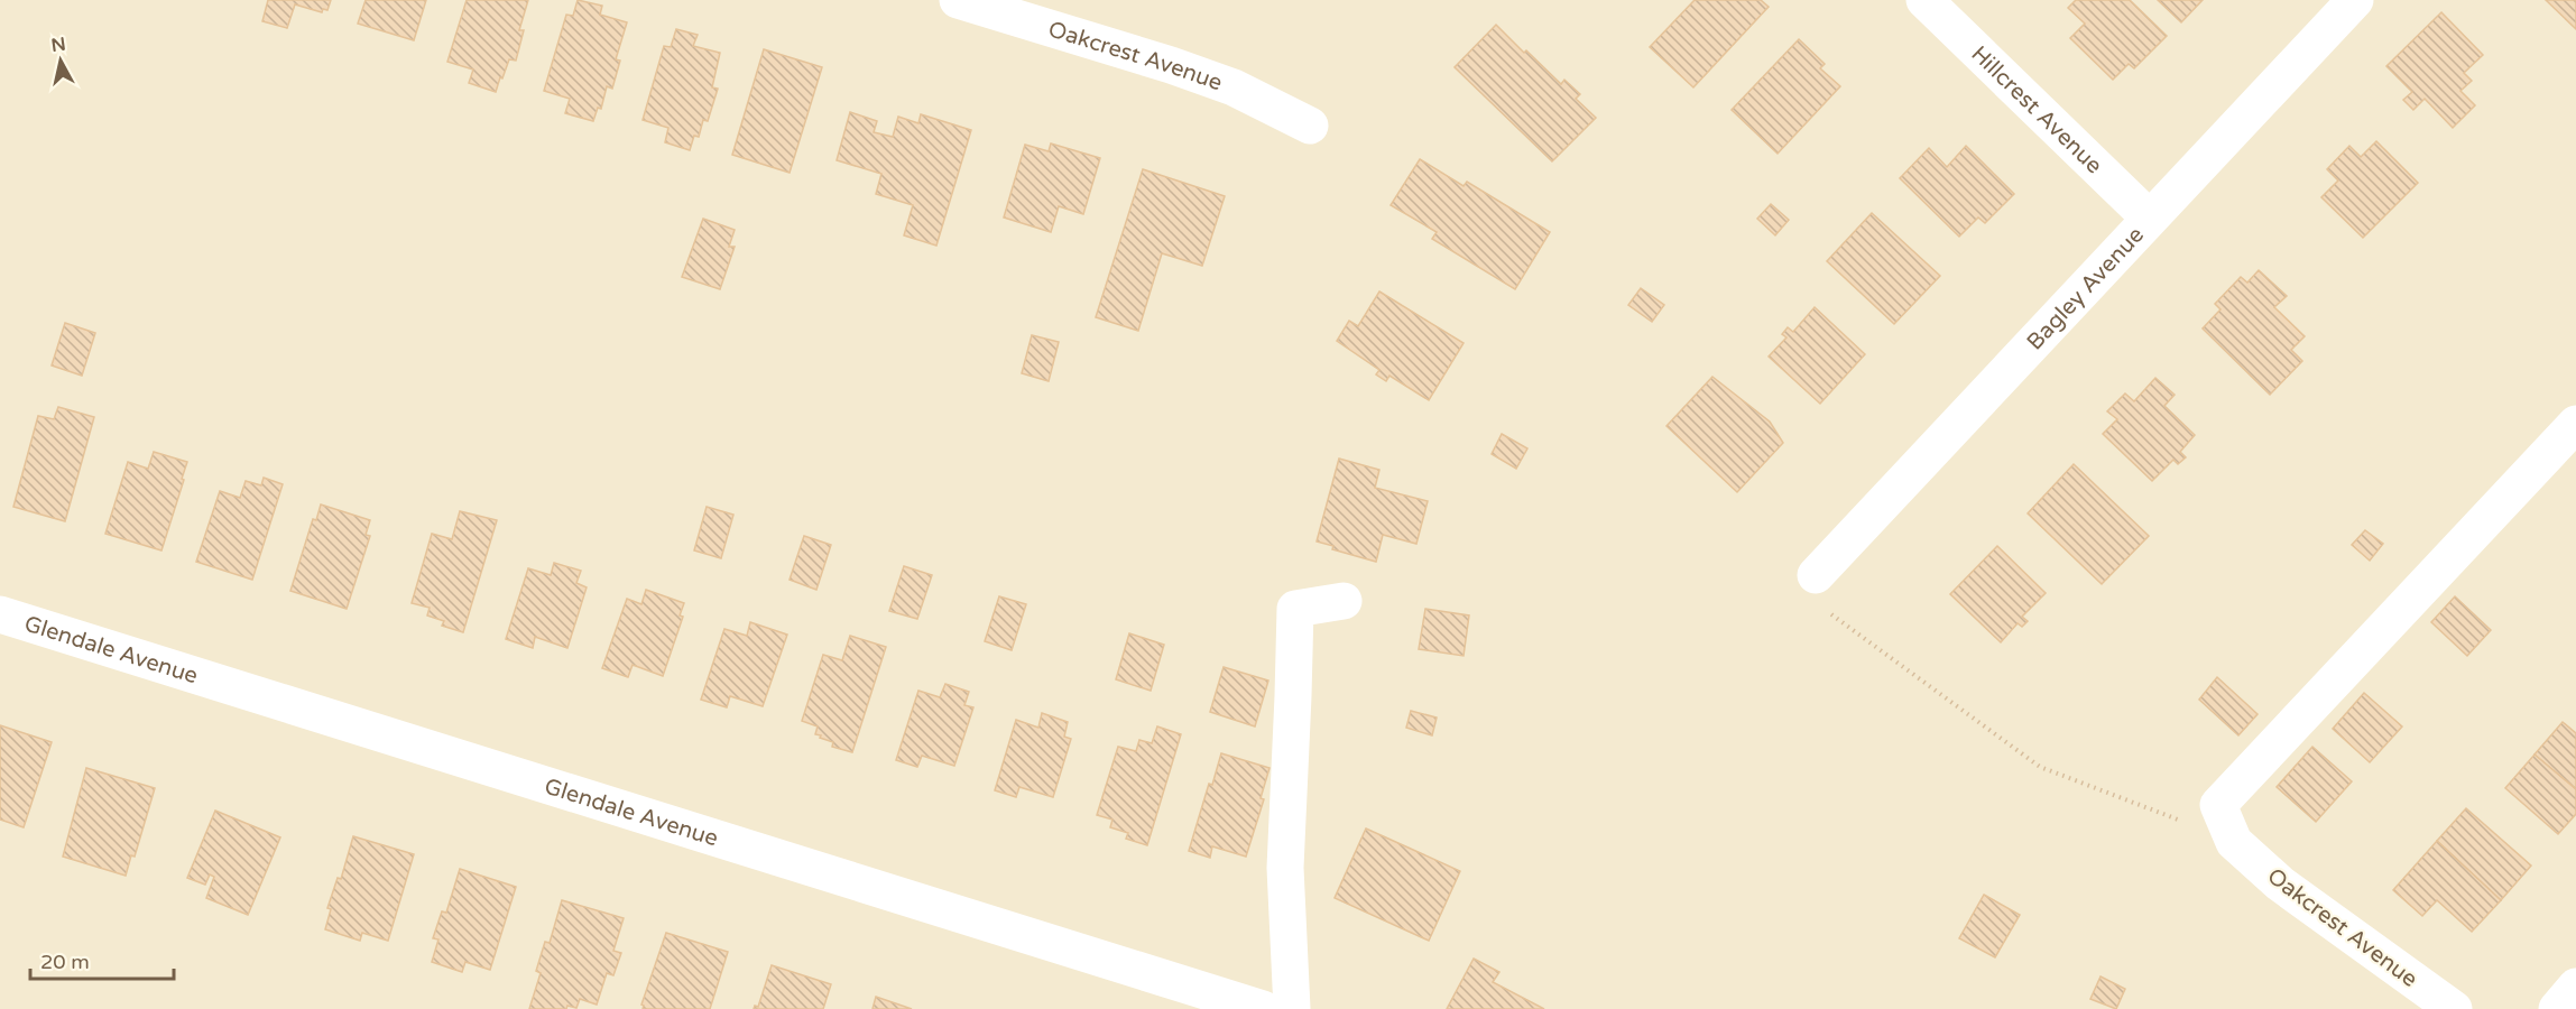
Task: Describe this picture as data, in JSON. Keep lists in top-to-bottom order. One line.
{"streets":{"street":["Oakcrest Avenue","Hillcrest Avenue","Bagley Avenue","Glendale Avenue"]},"crossings":[["Hillcrest Avenue","Bagley Avenue"]],"scale_bar":"20 m","north":"top"}
